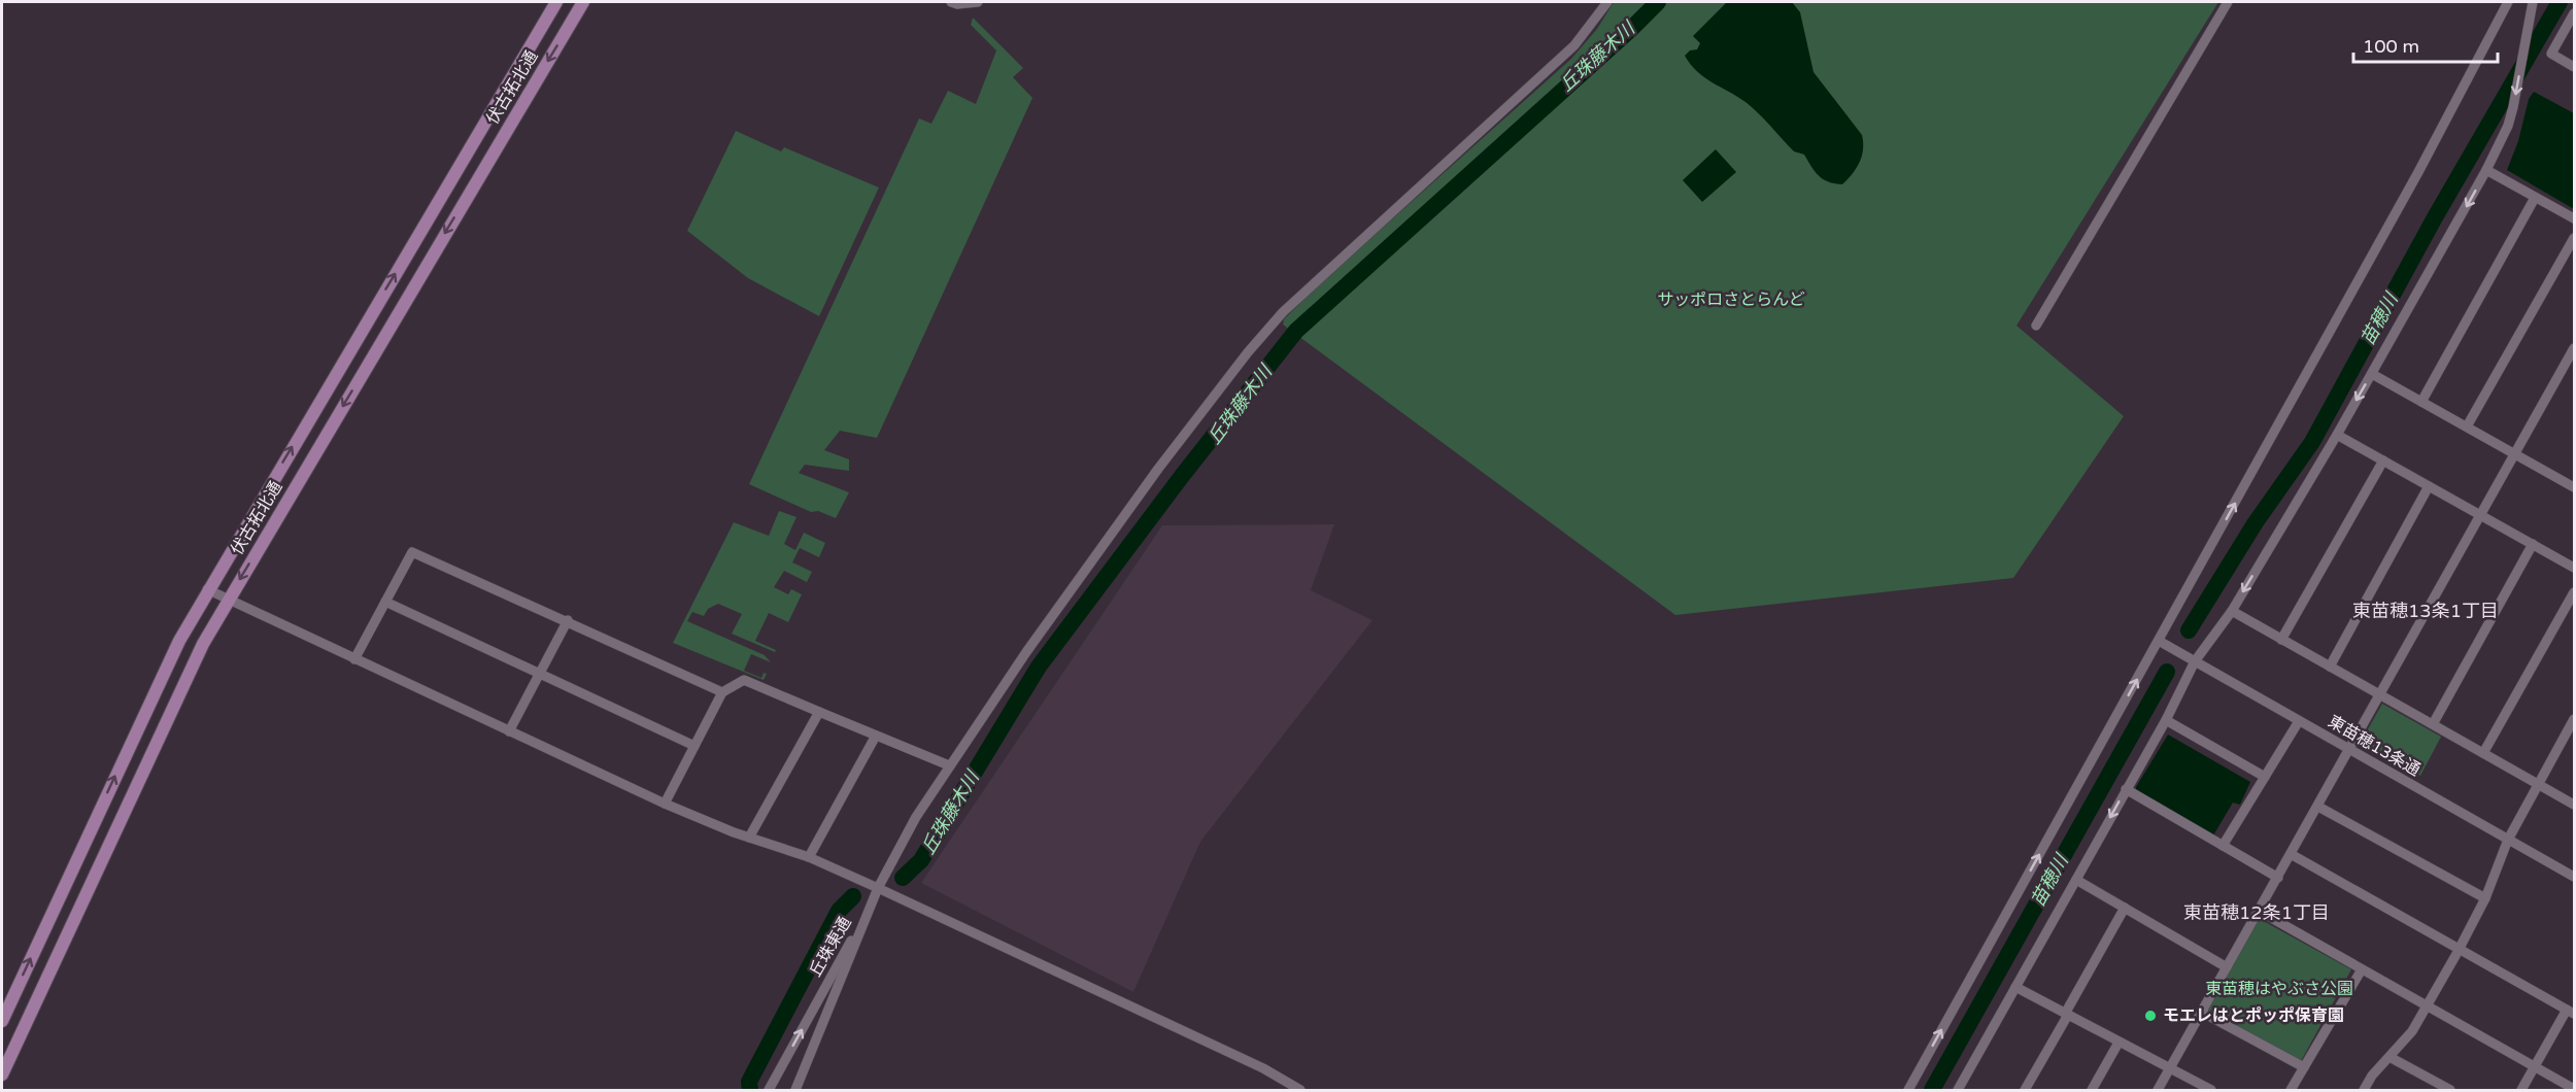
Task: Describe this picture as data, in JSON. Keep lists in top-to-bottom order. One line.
{"streets":{"main road":["伏古拓北通"],"street":["東苗穂13条通","丘珠東通"]},"districts":["東苗穂13条1丁目","東苗穂12条1丁目"],"water":["丘珠藤木川","苗穂川"],"parks":["サッポロさとらんど","東苗穂はやぶさ公園"],"places":["モエレはとポッポ保育園"],"scale_bar":"100 m"}
